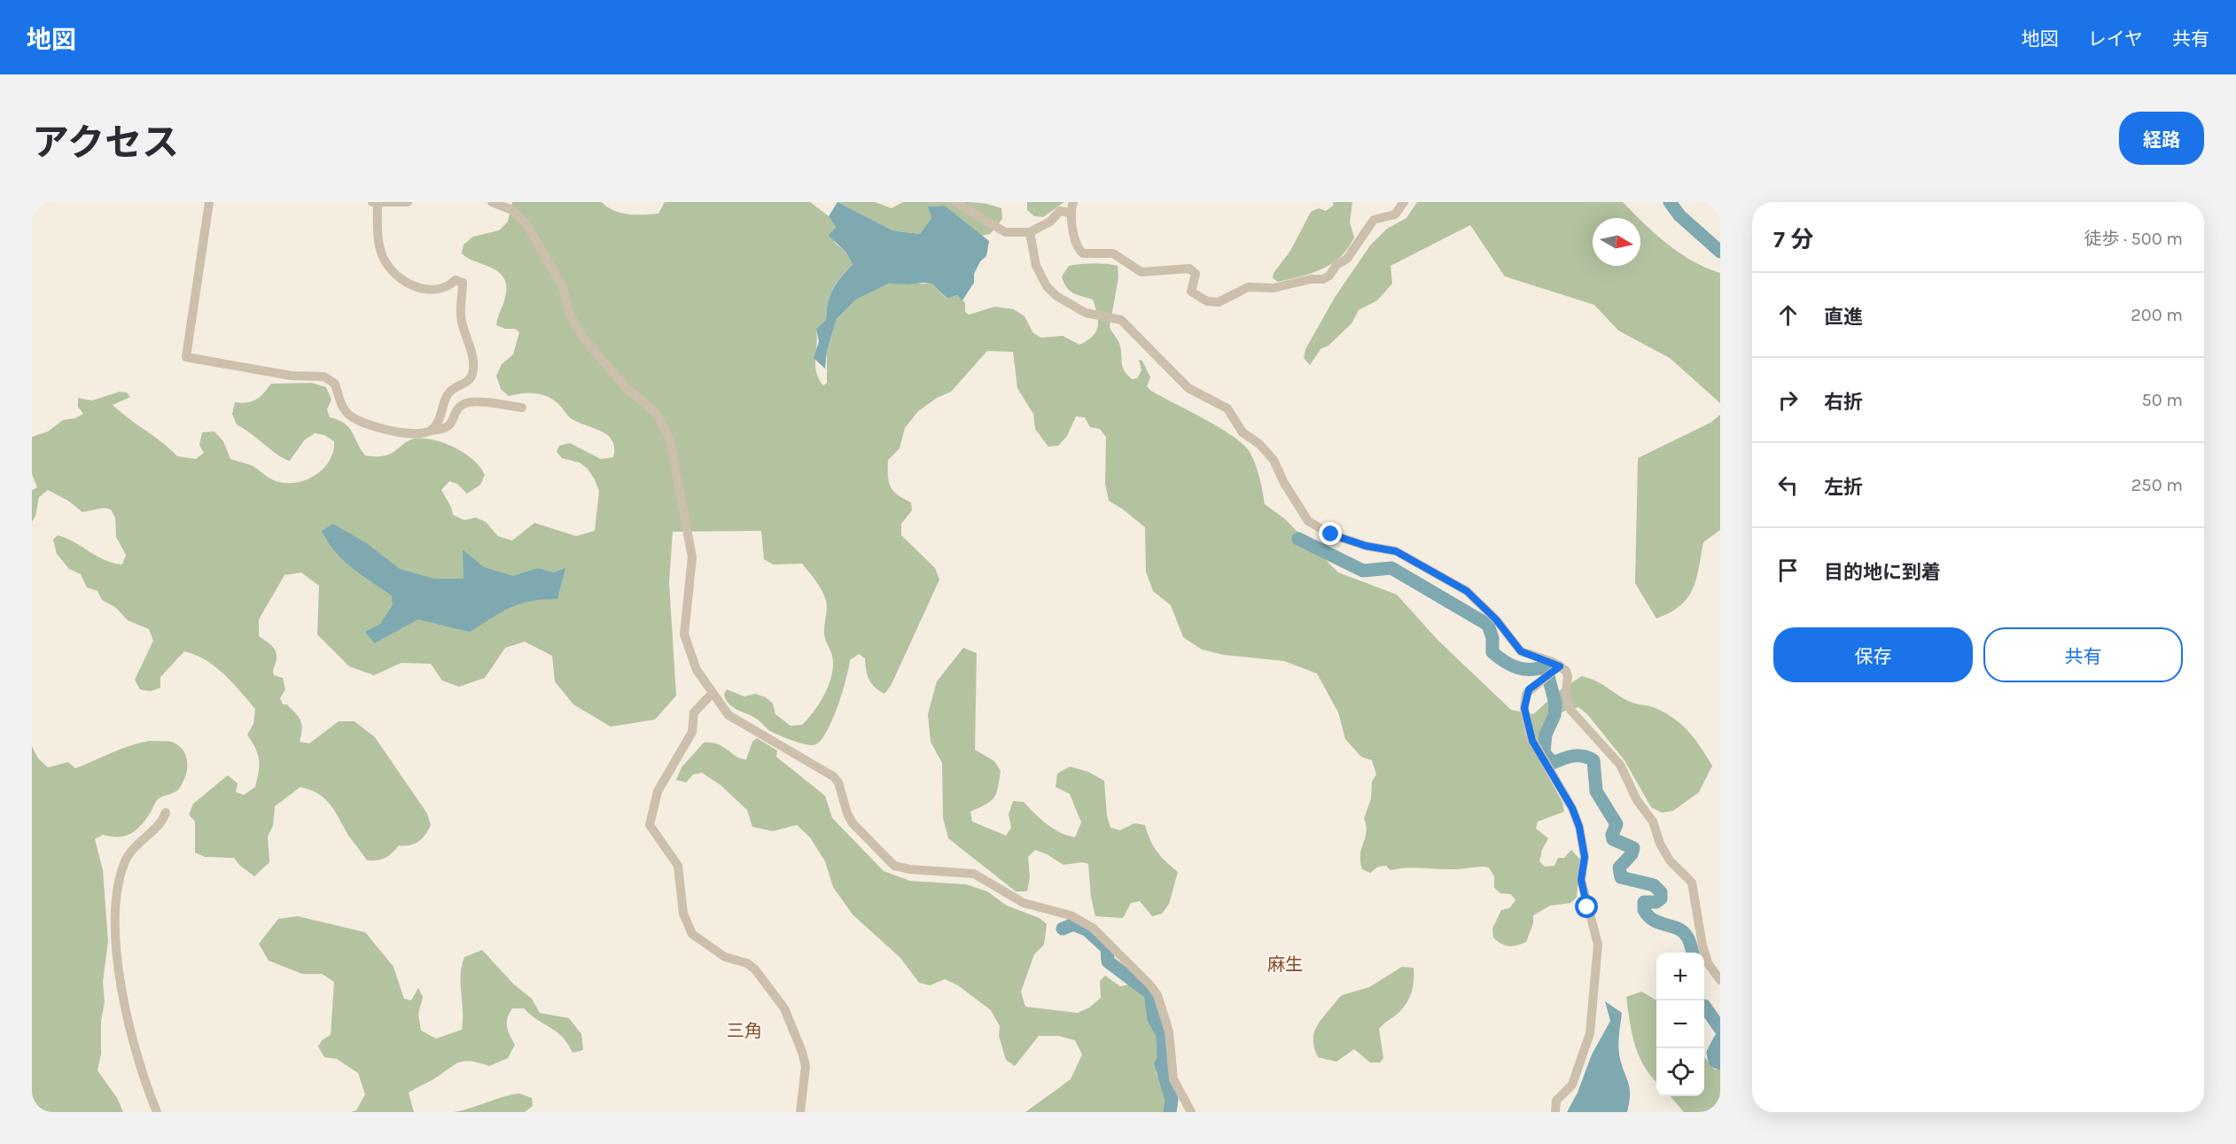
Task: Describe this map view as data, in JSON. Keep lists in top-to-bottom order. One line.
{"districts":["麻生","三角"],"north":"right","page":{"header":"地図","nav":["地図","レイヤ","共有"],"title":"アクセス","buttons":["経路",["保存","共有"]],"heading":["7 分","徒歩 · 500 m"],"list":[["直進","200 m"],["右折","50 m"],["左折","250 m"],"目的地に到着"],"map_buttons":["+","−"]}}
